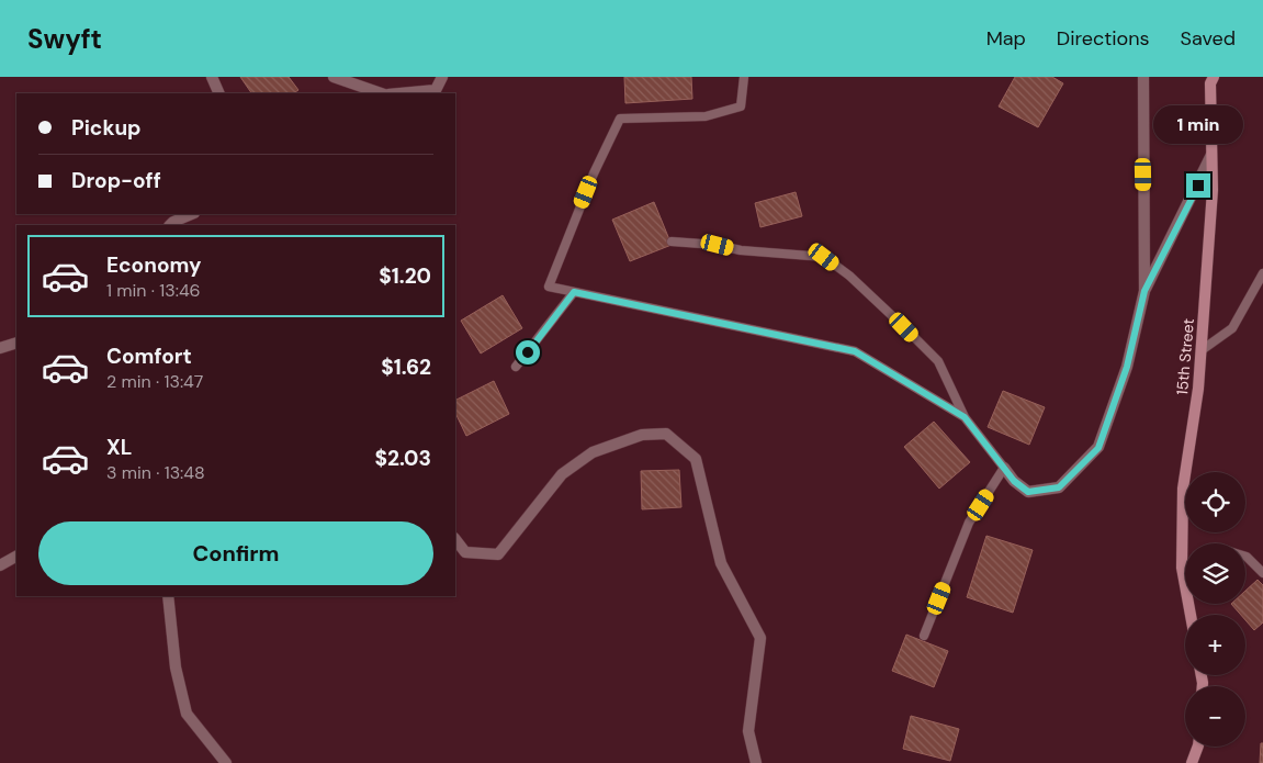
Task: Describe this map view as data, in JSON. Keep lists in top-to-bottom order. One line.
{"streets":{"street":["15th Street"]},"page":{"header":"Swyft","nav":["Map","Directions","Saved"],"banner":["Pickup","Drop-off"],"bubble":"1 min","list":[{"name":"Economy","note":"1 min · 13:46","value":"$1.20"},{"name":"Comfort","note":"2 min · 13:47","value":"$1.62"},{"name":"XL","note":"3 min · 13:48","value":"$2.03"}],"map_buttons":["+","−"],"buttons":"Confirm"}}
